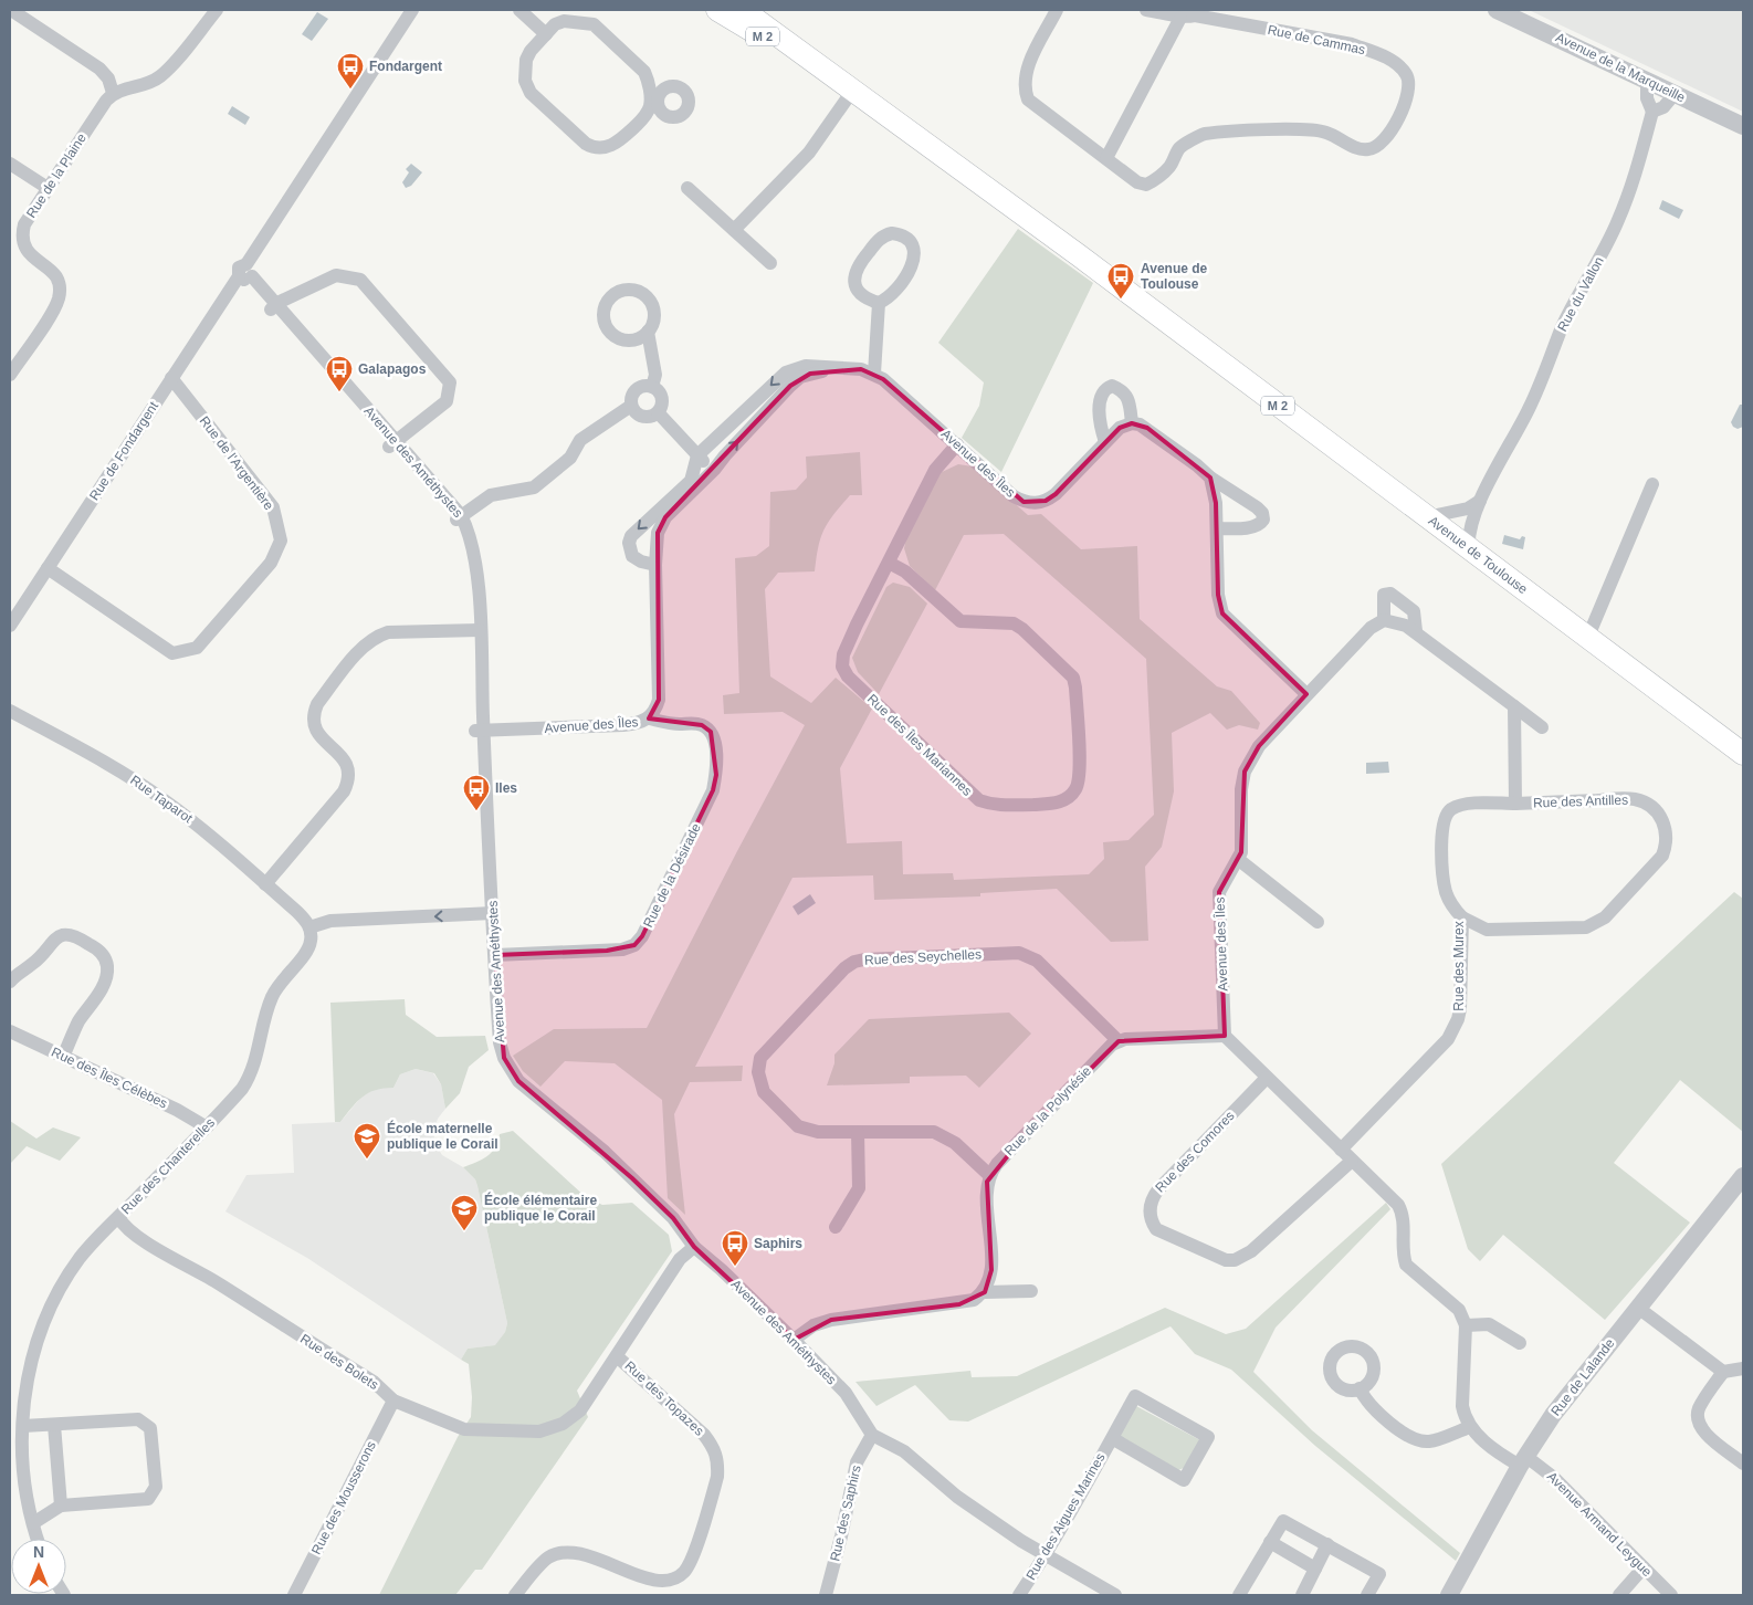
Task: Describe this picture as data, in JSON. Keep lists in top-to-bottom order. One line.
{"streets":{"main road":["M 2","Avenue de Toulouse"],"street":["Rue de Cammas","Avenue de la Marqueille","Rue de la Plaine","Rue du Vallon","Rue de Fondargent","Avenue des Améthystes","Rue de l'Argentière","Avenue des Îles","Rue des Îles Mariannes","Rue Taparot","Rue des Antilles","Rue de la Désirade","Rue des Seychelles","Rue des Murex","Rue des Îles Célèbes","Rue de la Polynésie","Rue des Comores","Rue des Chanterelles","Rue des Bolets","Rue de Lalande","Rue des Topazes","Rue des Mousserons","Rue des Saphirs","Rue des Aigues Marines","Avenue Armand Leygue"]},"crossings":[["Avenue de la Marqueille","Rue du Vallon"],["Rue du Vallon","Avenue de Toulouse"],["Rue de Fondargent","Avenue des Améthystes"],["Rue de Fondargent","Rue de l'Argentière"],["Avenue des Améthystes","Avenue des Îles"],["Avenue des Améthystes","Rue de la Désirade"],["Avenue des Améthystes","Rue des Bolets"],["Avenue des Améthystes","Rue des Saphirs"],["Avenue des Îles","Rue des Îles Mariannes"],["Avenue des Îles","Rue de la Désirade"],["Rue Taparot","Rue des Chanterelles"],["Rue des Antilles","Rue des Murex"],["Rue des Seychelles","Rue de la Polynésie"],["Rue des Îles Célèbes","Rue des Chanterelles"],["Rue des Chanterelles","Rue des Bolets"],["Rue des Bolets","Rue des Topazes"],["Rue des Bolets","Rue des Mousserons"],["Rue de Lalande","Avenue Armand Leygue"]],"places":{"bus stop":["Fondargent","Avenue de Toulouse","Galapagos","Iles","Saphirs"],"school or university":["École maternelle publique le Corail","École élémentaire publique le Corail"]},"north":"top"}
